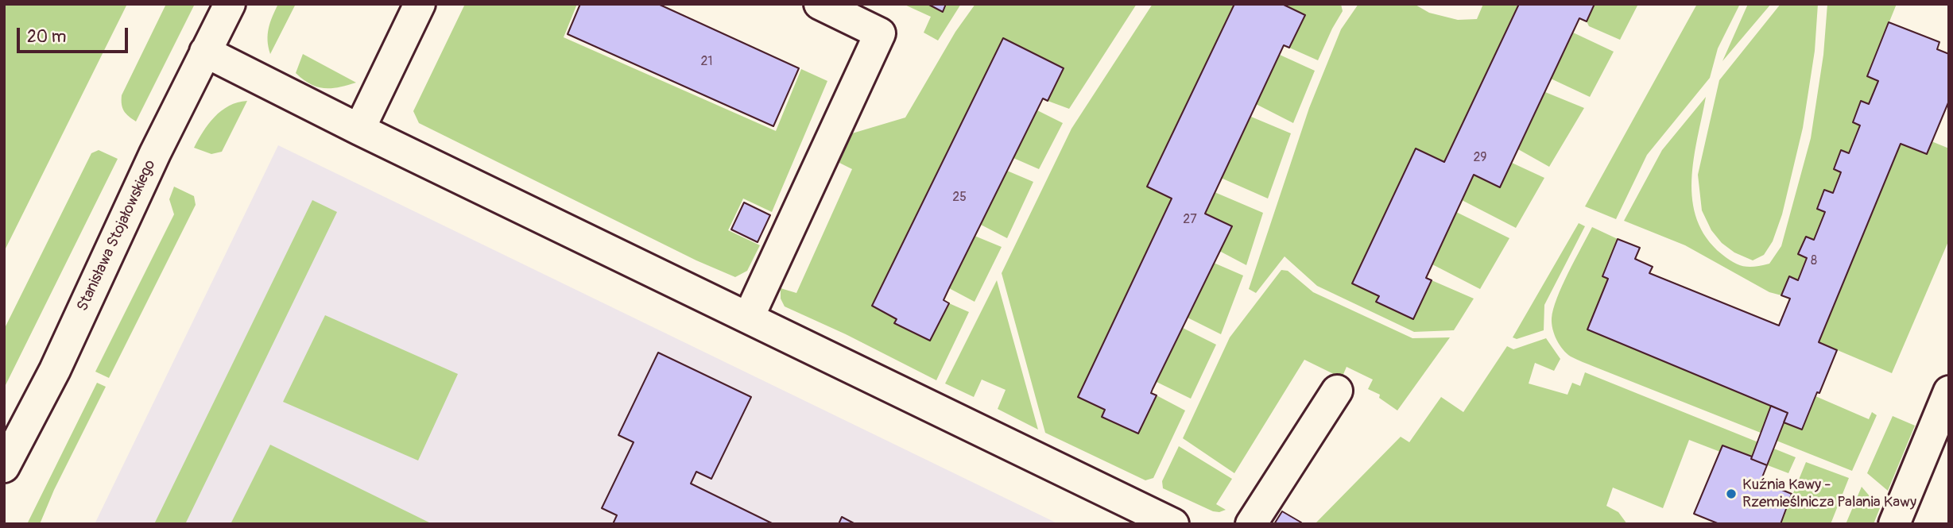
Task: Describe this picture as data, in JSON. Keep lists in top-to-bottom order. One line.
{"streets":{"street":["Stanisława Stojałowskiego"]},"places":["Kuźnia Kawy - Rzemieślnicza Palania Kawy"],"house_numbers":["21","29","25","27","8"],"scale_bar":"20 m"}
